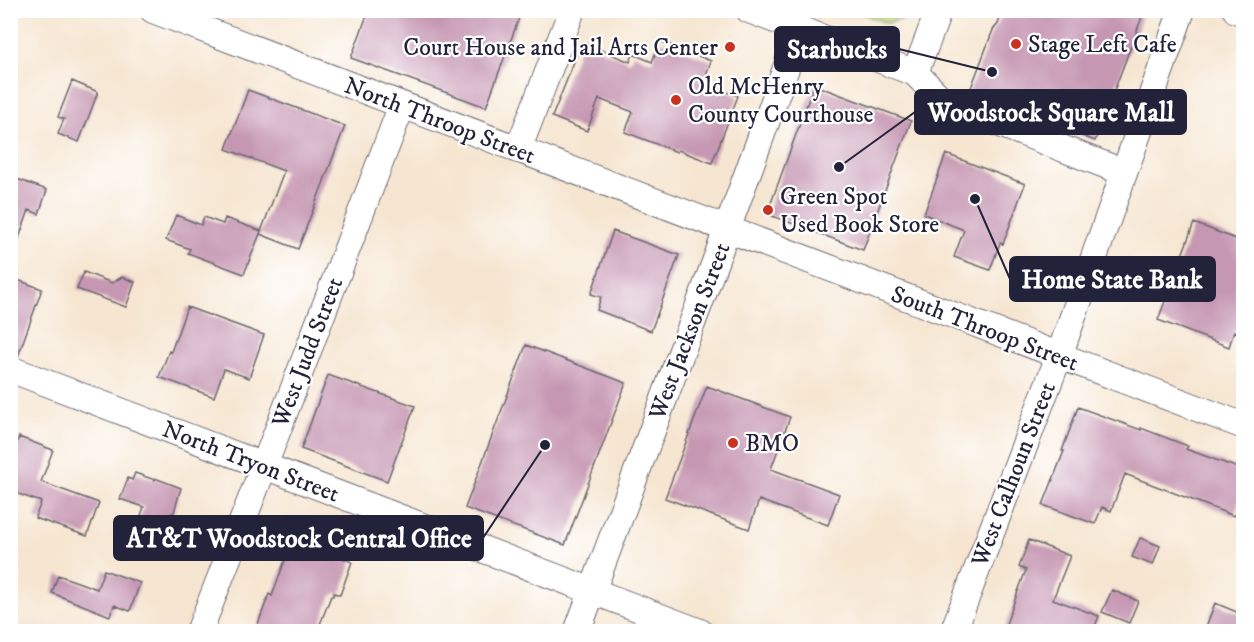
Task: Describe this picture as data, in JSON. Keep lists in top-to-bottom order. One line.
{"streets":{"street":["North Throop Street","South Throop Street","West Jackson Street","West Judd Street","North Tryon Street","West Calhoun Street"]},"crossings":[["North Throop Street","South Throop Street"],["North Throop Street","West Jackson Street"],["North Throop Street","West Judd Street"],["South Throop Street","West Jackson Street"],["South Throop Street","West Calhoun Street"],["West Jackson Street","North Tryon Street"],["West Judd Street","North Tryon Street"]],"places":["Stage Left Cafe","Court House and Jail Arts Center","Starbucks","Old McHenry County Courthouse","Woodstock Square Mall","Home State Bank","Green Spot Used Book Store","BMO","AT&T Woodstock Central Office"]}
